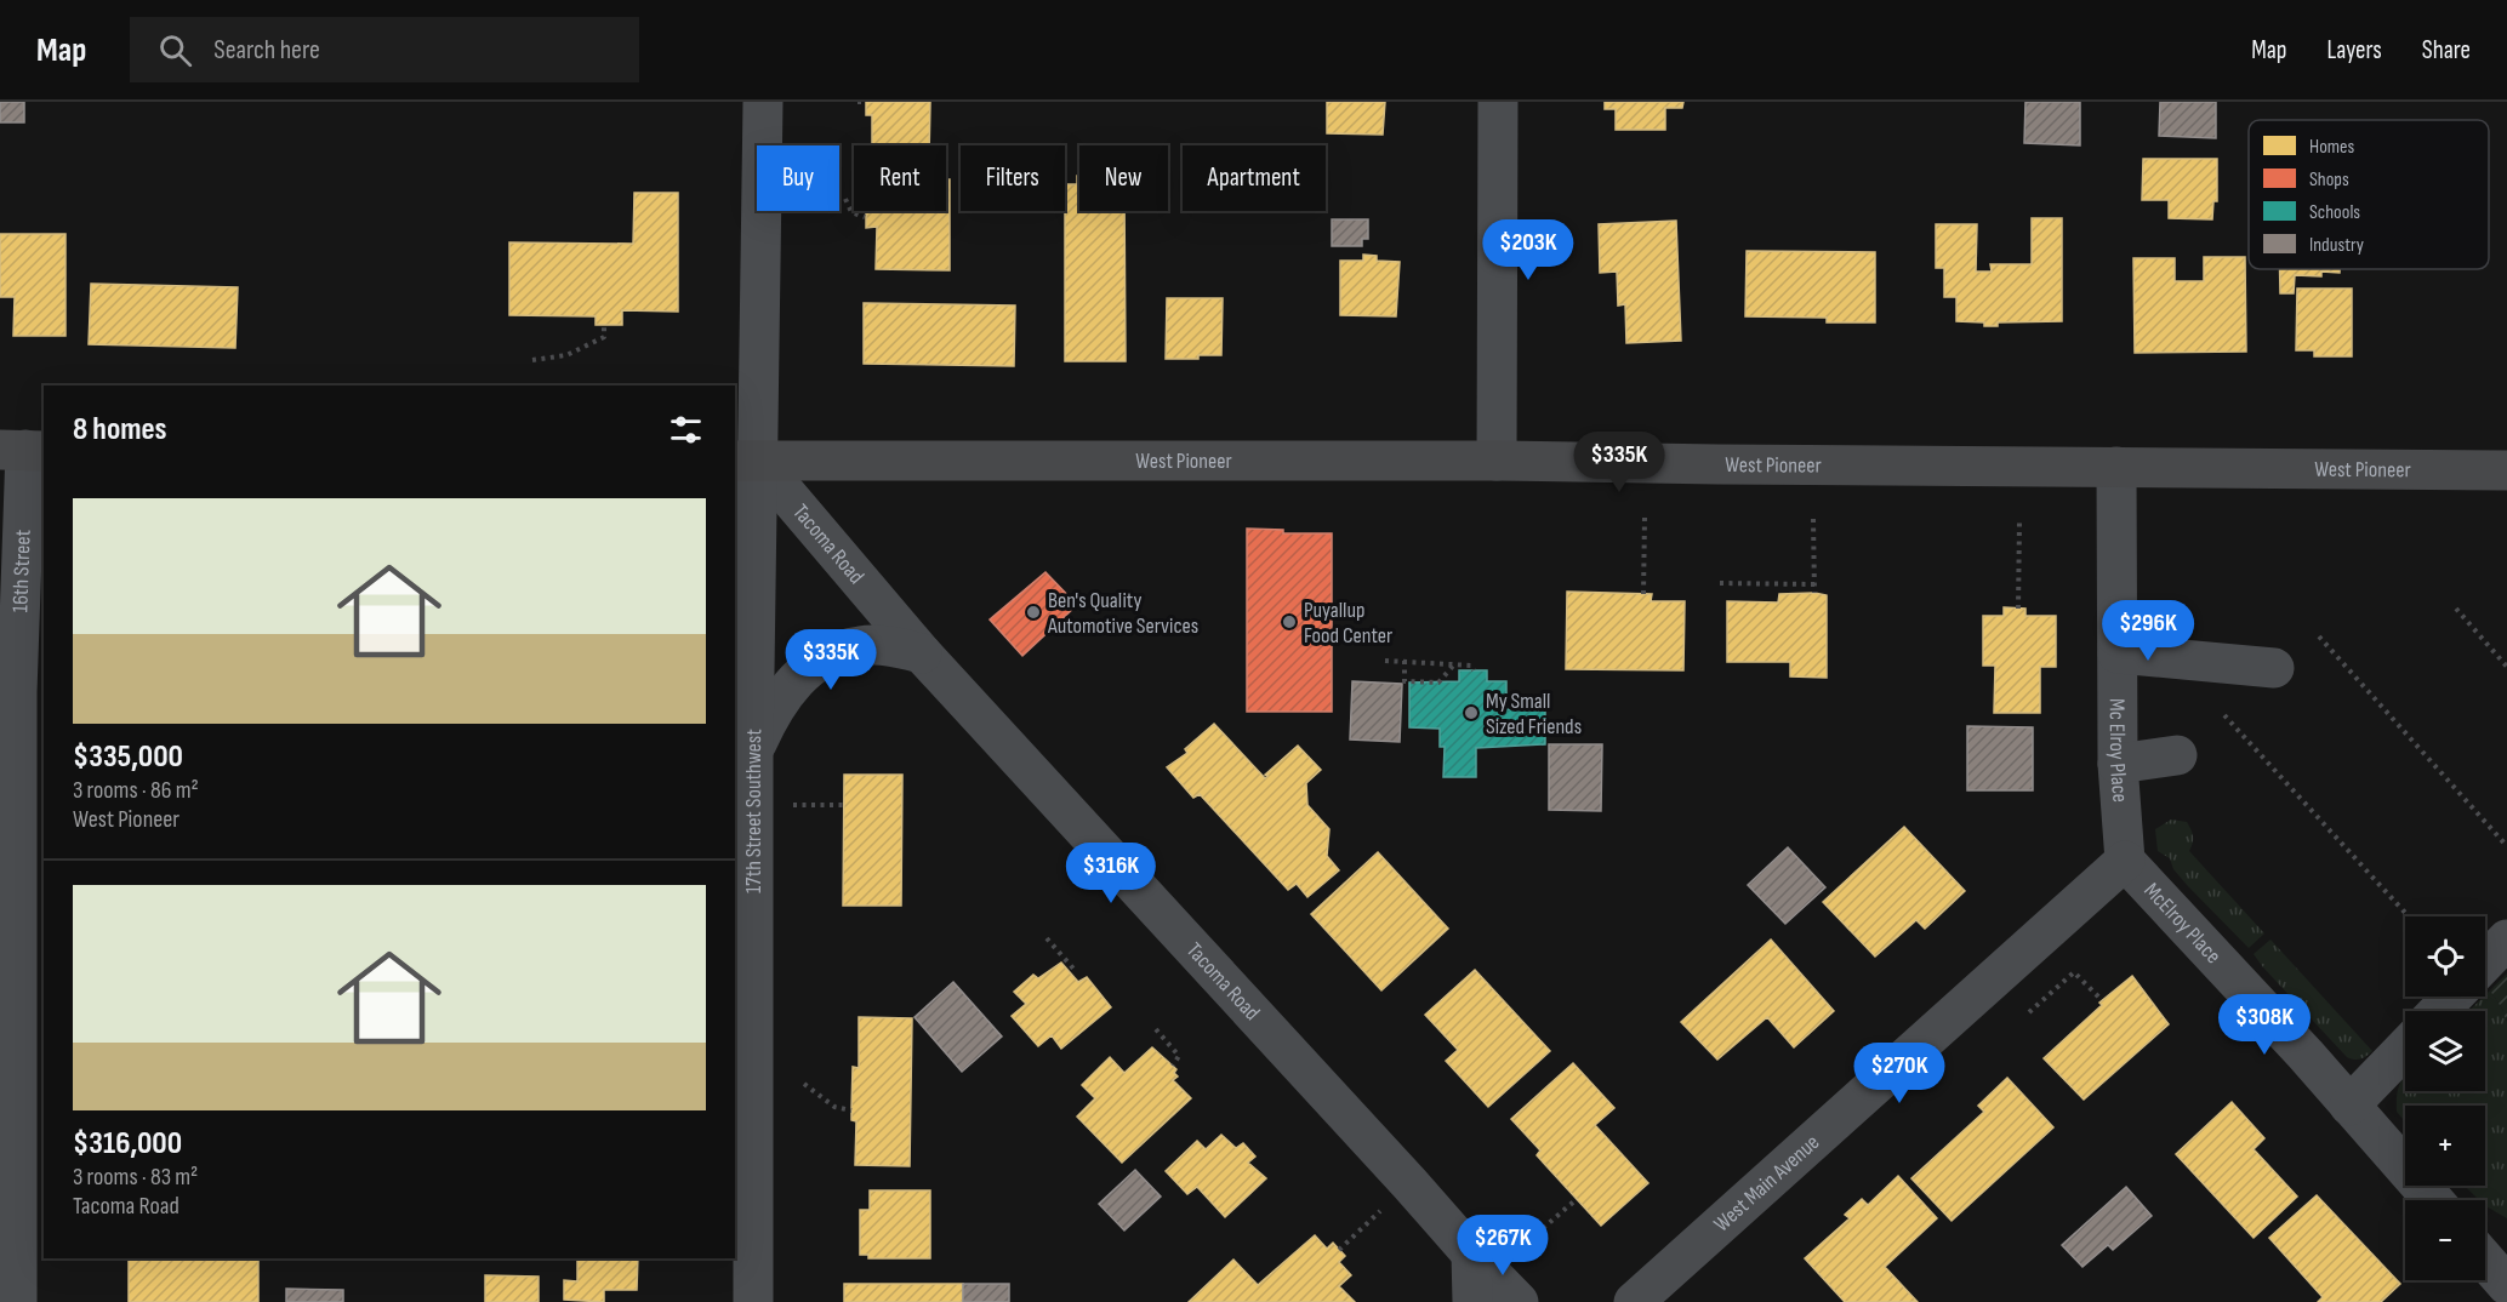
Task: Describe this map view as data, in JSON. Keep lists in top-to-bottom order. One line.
{"streets":{"main road":["West Pioneer"],"street":["Tacoma Road","16th Street","Mc Elroy Place","17th Street Southwest","McElroy Place","West Main Avenue"]},"crossings":[["West Pioneer","Tacoma Road"],["West Pioneer","Mc Elroy Place"],["West Pioneer","17th Street Southwest"],["Tacoma Road","17th Street Southwest"],["Mc Elroy Place","McElroy Place"],["Mc Elroy Place","West Main Avenue"],["McElroy Place","West Main Avenue"]],"places":["Ben's Quality Automotive Services","Puyallup Food Center","My Small Sized Friends"],"legend":["Homes","Shops","Schools","Industry"],"page":{"header":"Map","search":"Search here","nav":["Map","Layers","Share"],"chip":["Buy","Rent","Filters","New","Apartment"],"price":["$203K","$335K","$296K","$335K","$316K","$308K","$270K","$267K"],"heading":"8 homes","list":[{"name":"$335,000","note":"3 rooms · 86 m² · West Pioneer"},{"name":"$316,000","note":"3 rooms · 83 m² · Tacoma Road"}],"map_buttons":["+","−"]}}
